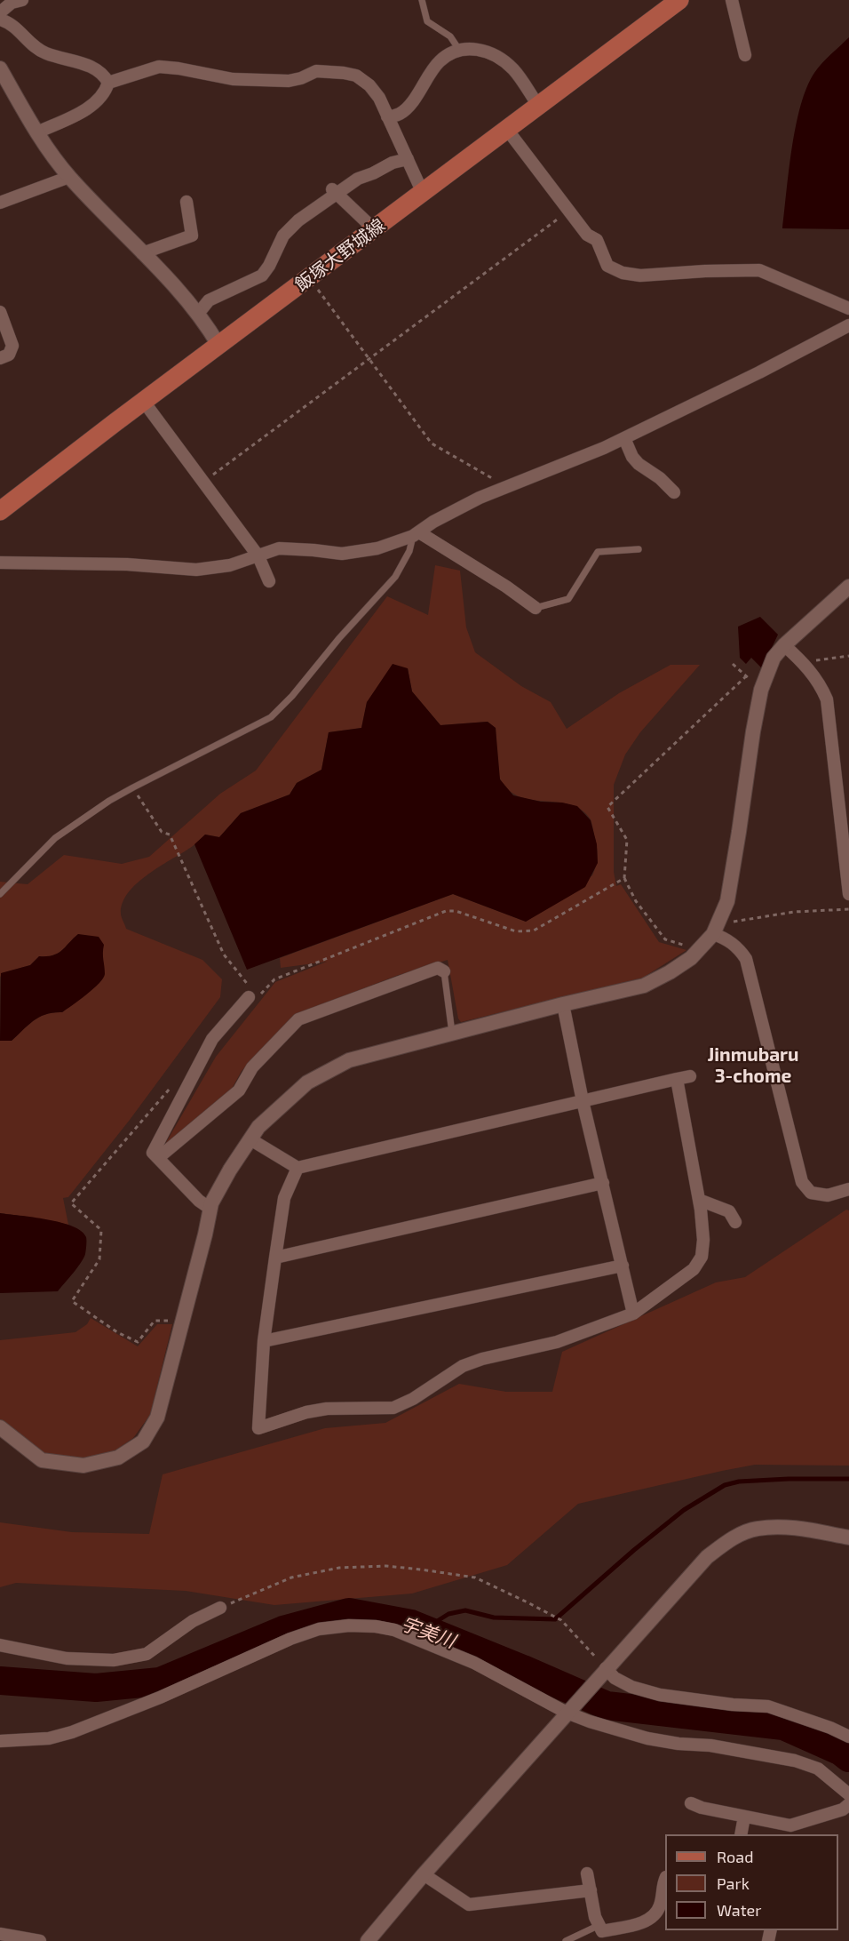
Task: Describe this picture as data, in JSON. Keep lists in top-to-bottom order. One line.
{"streets":{"main road":["飯塚大野城線"]},"districts":["Jinmubaru 3-chome"],"water":["宇美川"],"legend":["Road","Park","Water"]}
